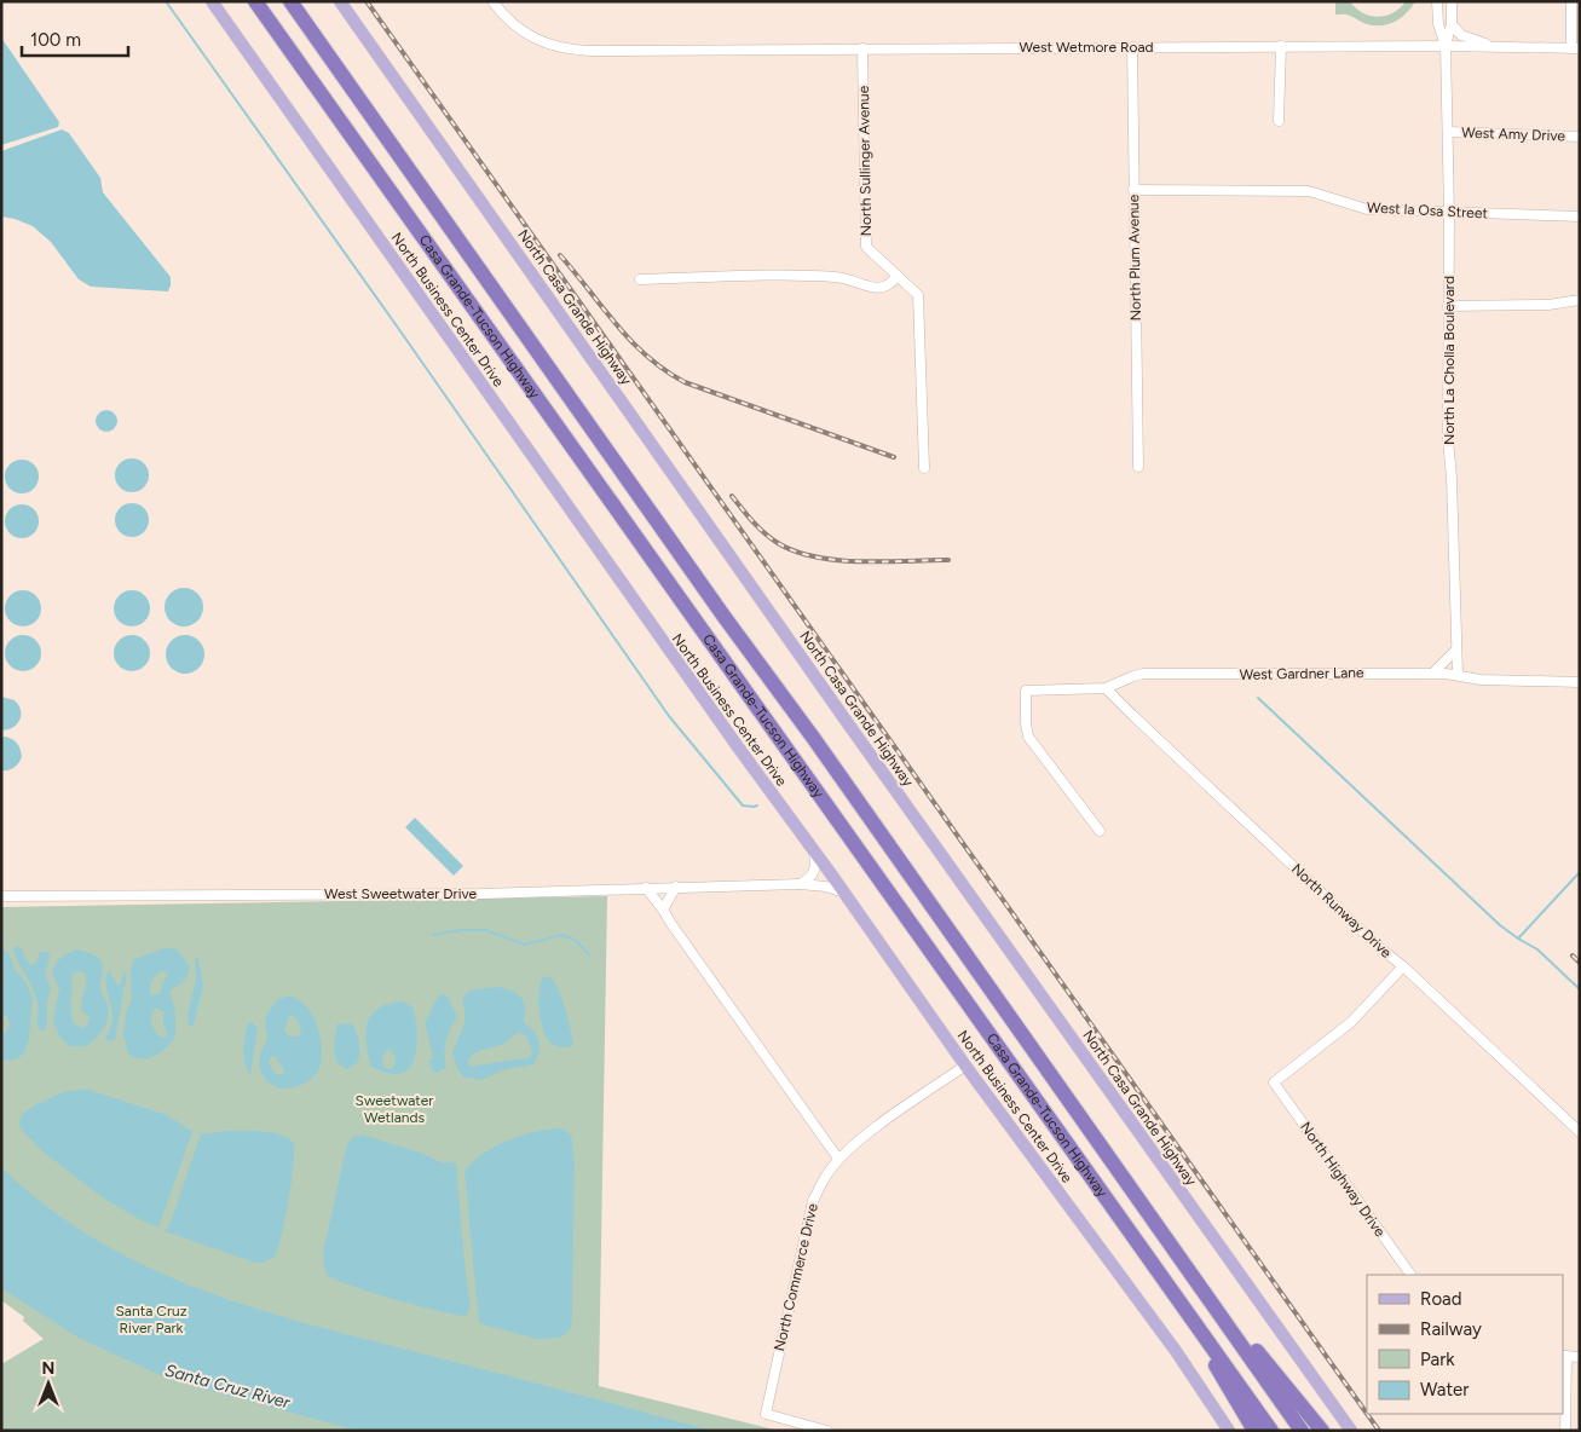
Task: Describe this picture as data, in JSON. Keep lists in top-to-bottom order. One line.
{"streets":{"highway":["Casa Grande-Tucson Highway"],"main road":["North Casa Grande Highway","North Business Center Drive"],"street":["West Wetmore Road","West Amy Drive","North Sullinger Avenue","West la Osa Street","North Plum Avenue","North La Cholla Boulevard","West Gardner Lane","West Sweetwater Drive","North Runway Drive","North Highway Drive","North Commerce Drive"]},"crossings":[["West Wetmore Road","North Sullinger Avenue"],["West Wetmore Road","North Plum Avenue"],["West Wetmore Road","North La Cholla Boulevard"],["West Amy Drive","North La Cholla Boulevard"],["West la Osa Street","North Plum Avenue"],["West la Osa Street","North La Cholla Boulevard"],["North Business Center Drive","West Sweetwater Drive"],["North Business Center Drive","North Commerce Drive"],["North La Cholla Boulevard","West Gardner Lane"],["West Gardner Lane","North Runway Drive"],["North Runway Drive","North Highway Drive"]],"water":["Santa Cruz River"],"parks":["Sweetwater Wetlands","Santa Cruz River Park"],"legend":["Road","Railway","Park","Water"],"scale_bar":"100 m","north":"top"}
